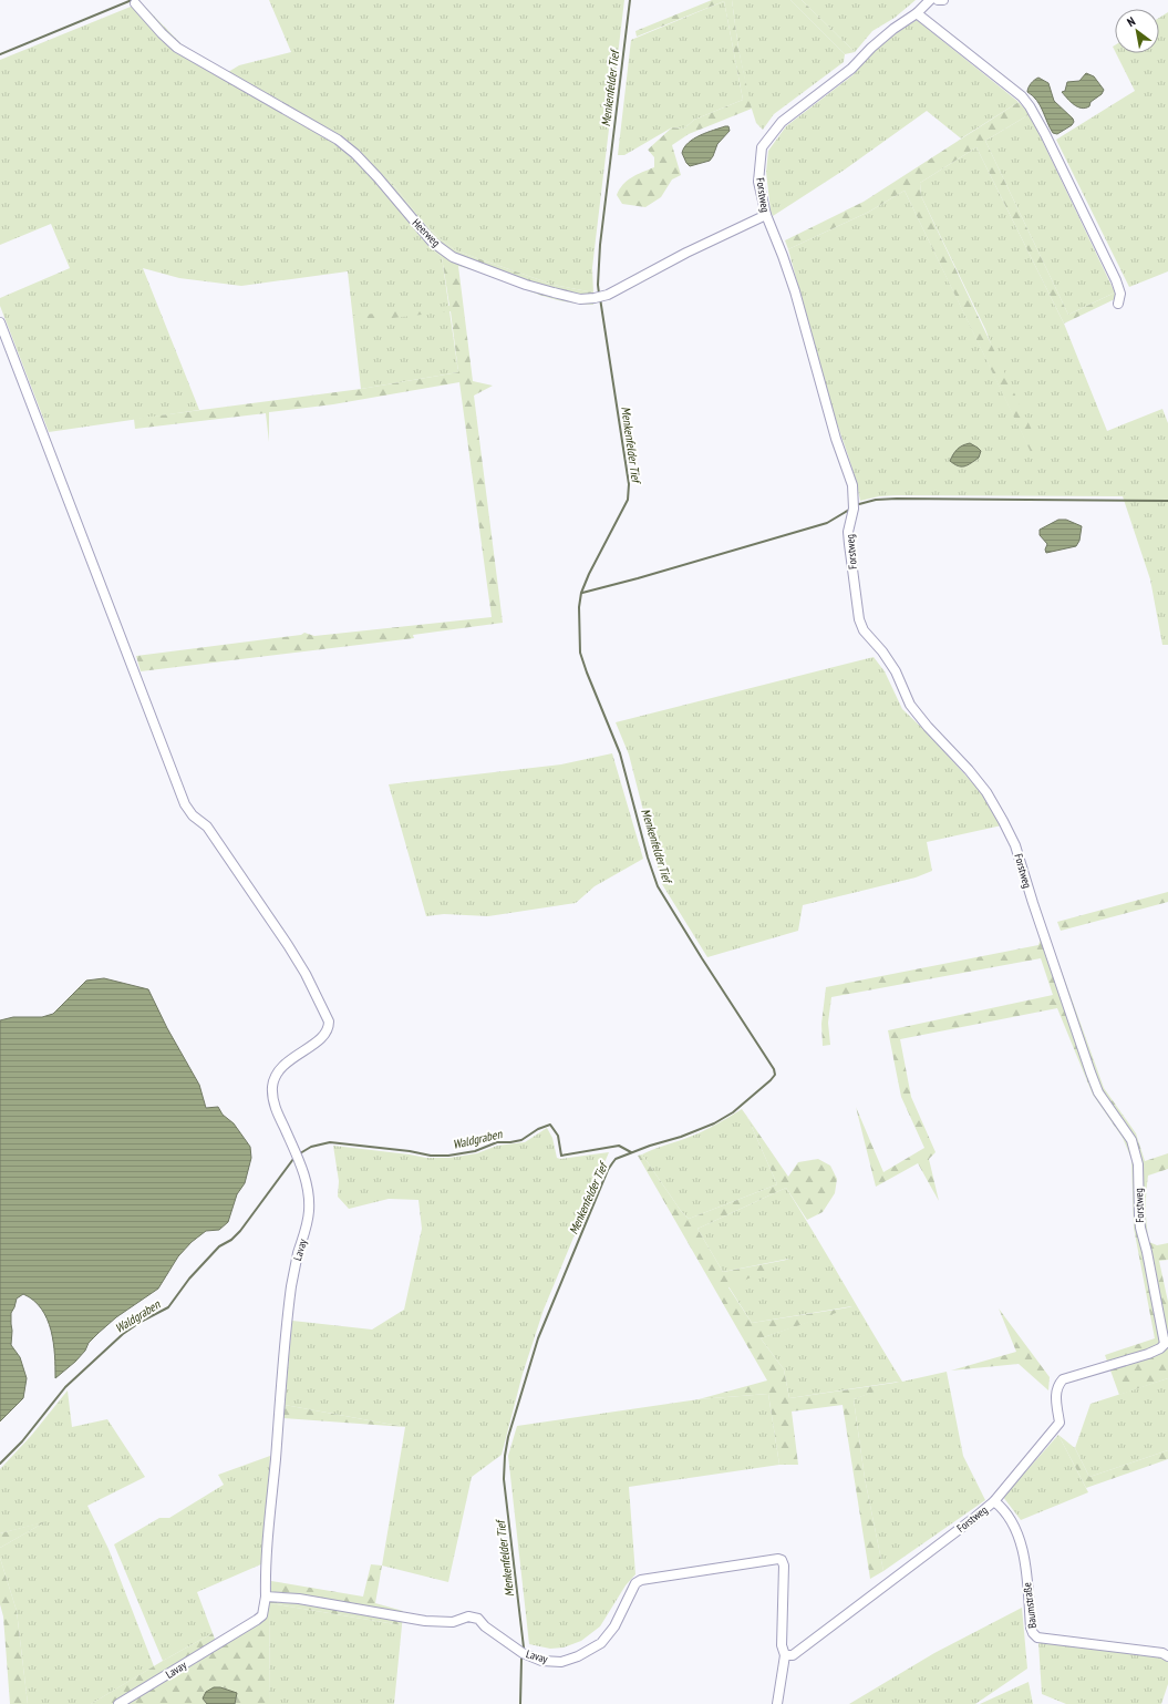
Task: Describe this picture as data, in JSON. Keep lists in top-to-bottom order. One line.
{"streets":{"street":["Forstweg","Heerweg","Lavay","Baumstraße"]},"crossings":[["Forstweg","Heerweg"],["Forstweg","Lavay"],["Forstweg","Baumstraße"]],"water":["Menkenfelder Tief","Waldgraben"],"north":"top left"}
